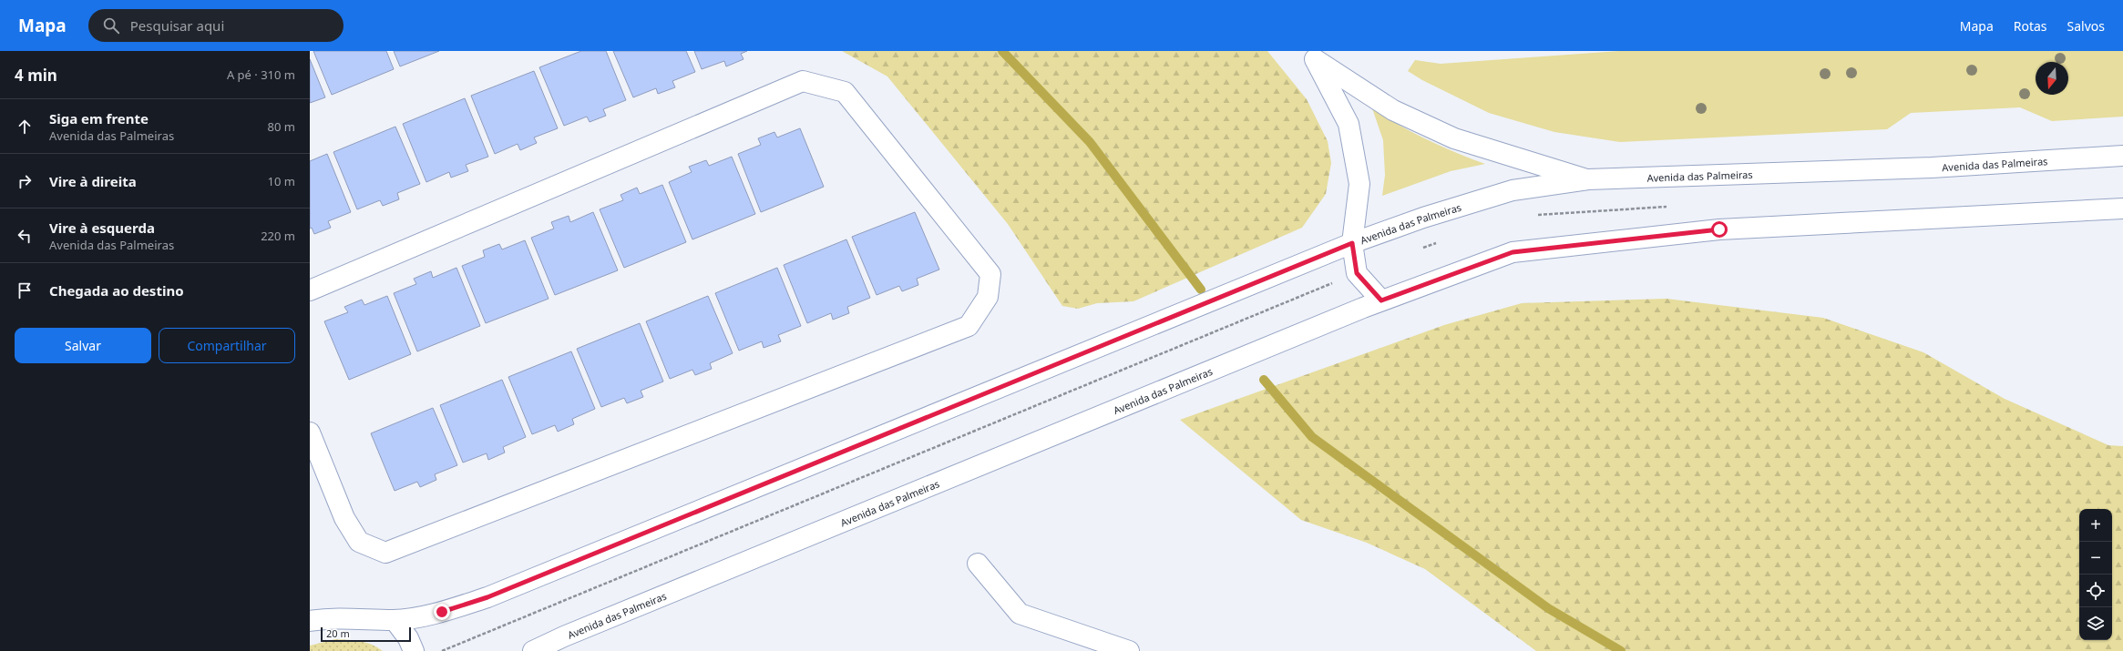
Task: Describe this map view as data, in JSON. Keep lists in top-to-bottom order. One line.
{"streets":{"street":["Avenida das Palmeiras"]},"scale_bar":"20 m","north":"bottom","page":{"header":"Mapa","search":"Pesquisar aqui","nav":["Mapa","Rotas","Salvos"],"heading":["4 min","A pé · 310 m"],"list":[["Siga em frente","Avenida das Palmeiras","80 m"],["Vire à direita","10 m"],["Vire à esquerda","Avenida das Palmeiras","220 m"],"Chegada ao destino"],"buttons":["Salvar","Compartilhar"],"map_buttons":["+","−"],"scale":"20 m"}}
